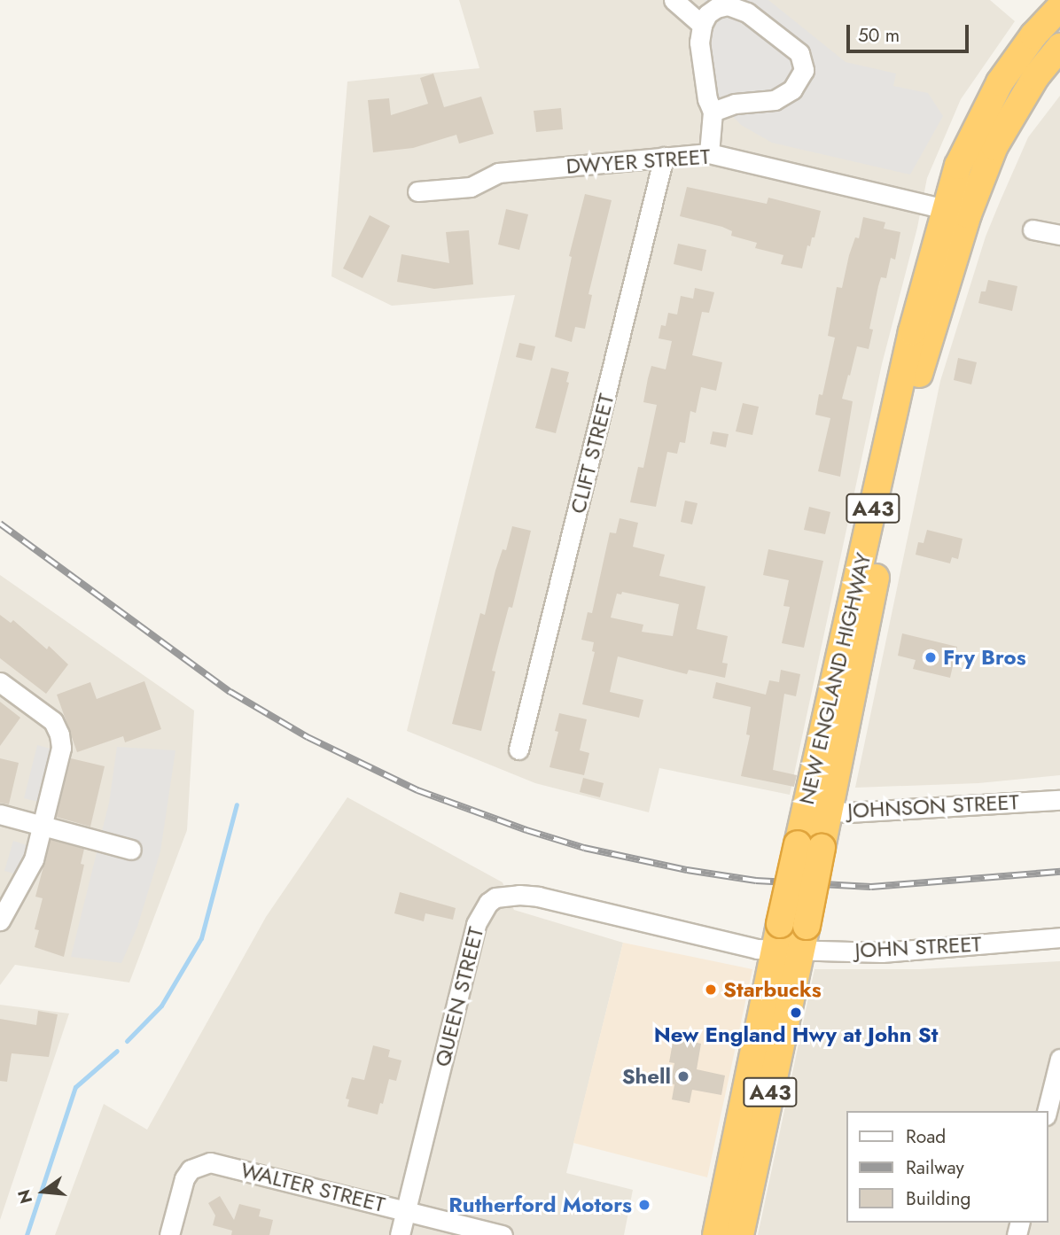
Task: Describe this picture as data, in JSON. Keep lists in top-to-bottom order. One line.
{"streets":{"highway":["A43","NEW ENGLAND HIGHWAY"],"street":["DWYER STREET","CLIFT STREET","JOHNSON STREET","JOHN STREET","QUEEN STREET","WALTER STREET"]},"crossings":[["DWYER STREET","CLIFT STREET"],["DWYER STREET","NEW ENGLAND HIGHWAY"],["NEW ENGLAND HIGHWAY","JOHNSON STREET"],["NEW ENGLAND HIGHWAY","JOHN STREET"],["NEW ENGLAND HIGHWAY","QUEEN STREET"],["JOHN STREET","QUEEN STREET"],["QUEEN STREET","WALTER STREET"]],"places":["Fry Bros","Starbucks","New England Hwy at John St","Shell","Rutherford Motors"],"legend":["Road","Railway","Building"],"scale_bar":"50 m","north":"left"}
